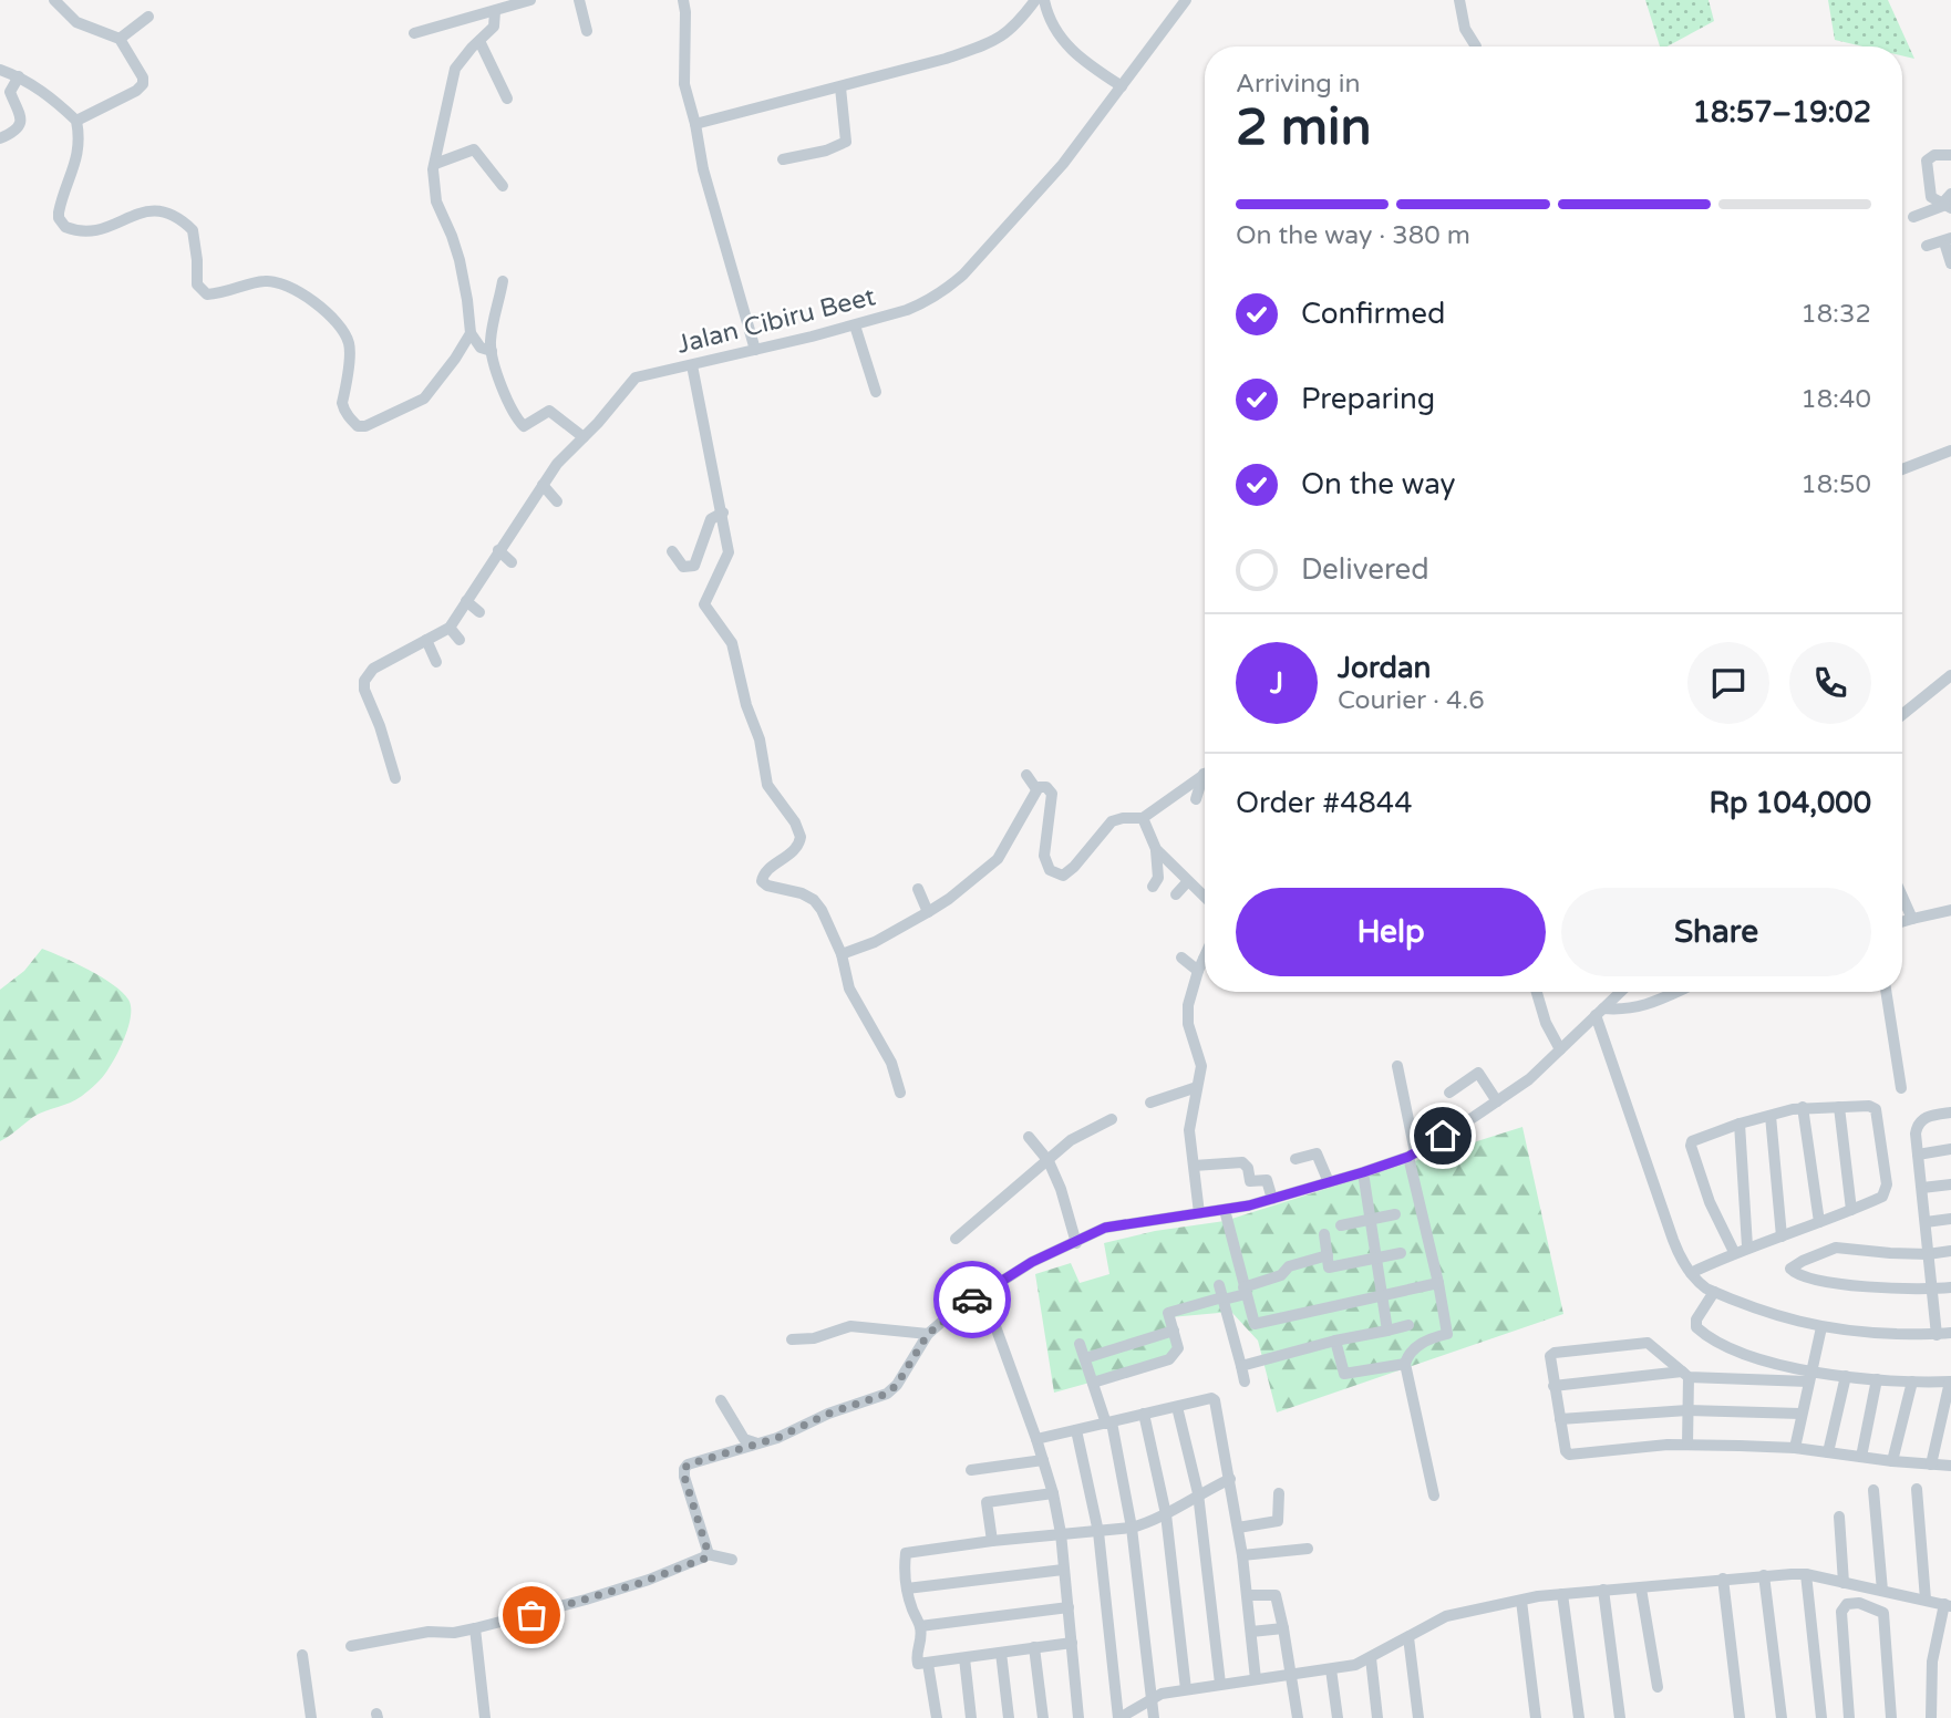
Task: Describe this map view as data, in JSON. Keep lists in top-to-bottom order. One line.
{"streets":{"street":["Jalan Cibiru Beet"]},"page":{"heading":["2 min","Arriving in","18:57–19:02"],"panel":["Jordan","Courier · 4.6","Order #4844","Rp 104,000"],"bar":"On the way · 380 m","list":[["Confirmed","18:32"],["Preparing","18:40"],["On the way","18:50"],"Delivered"],"round":"J","buttons":["Help","Share"]}}
